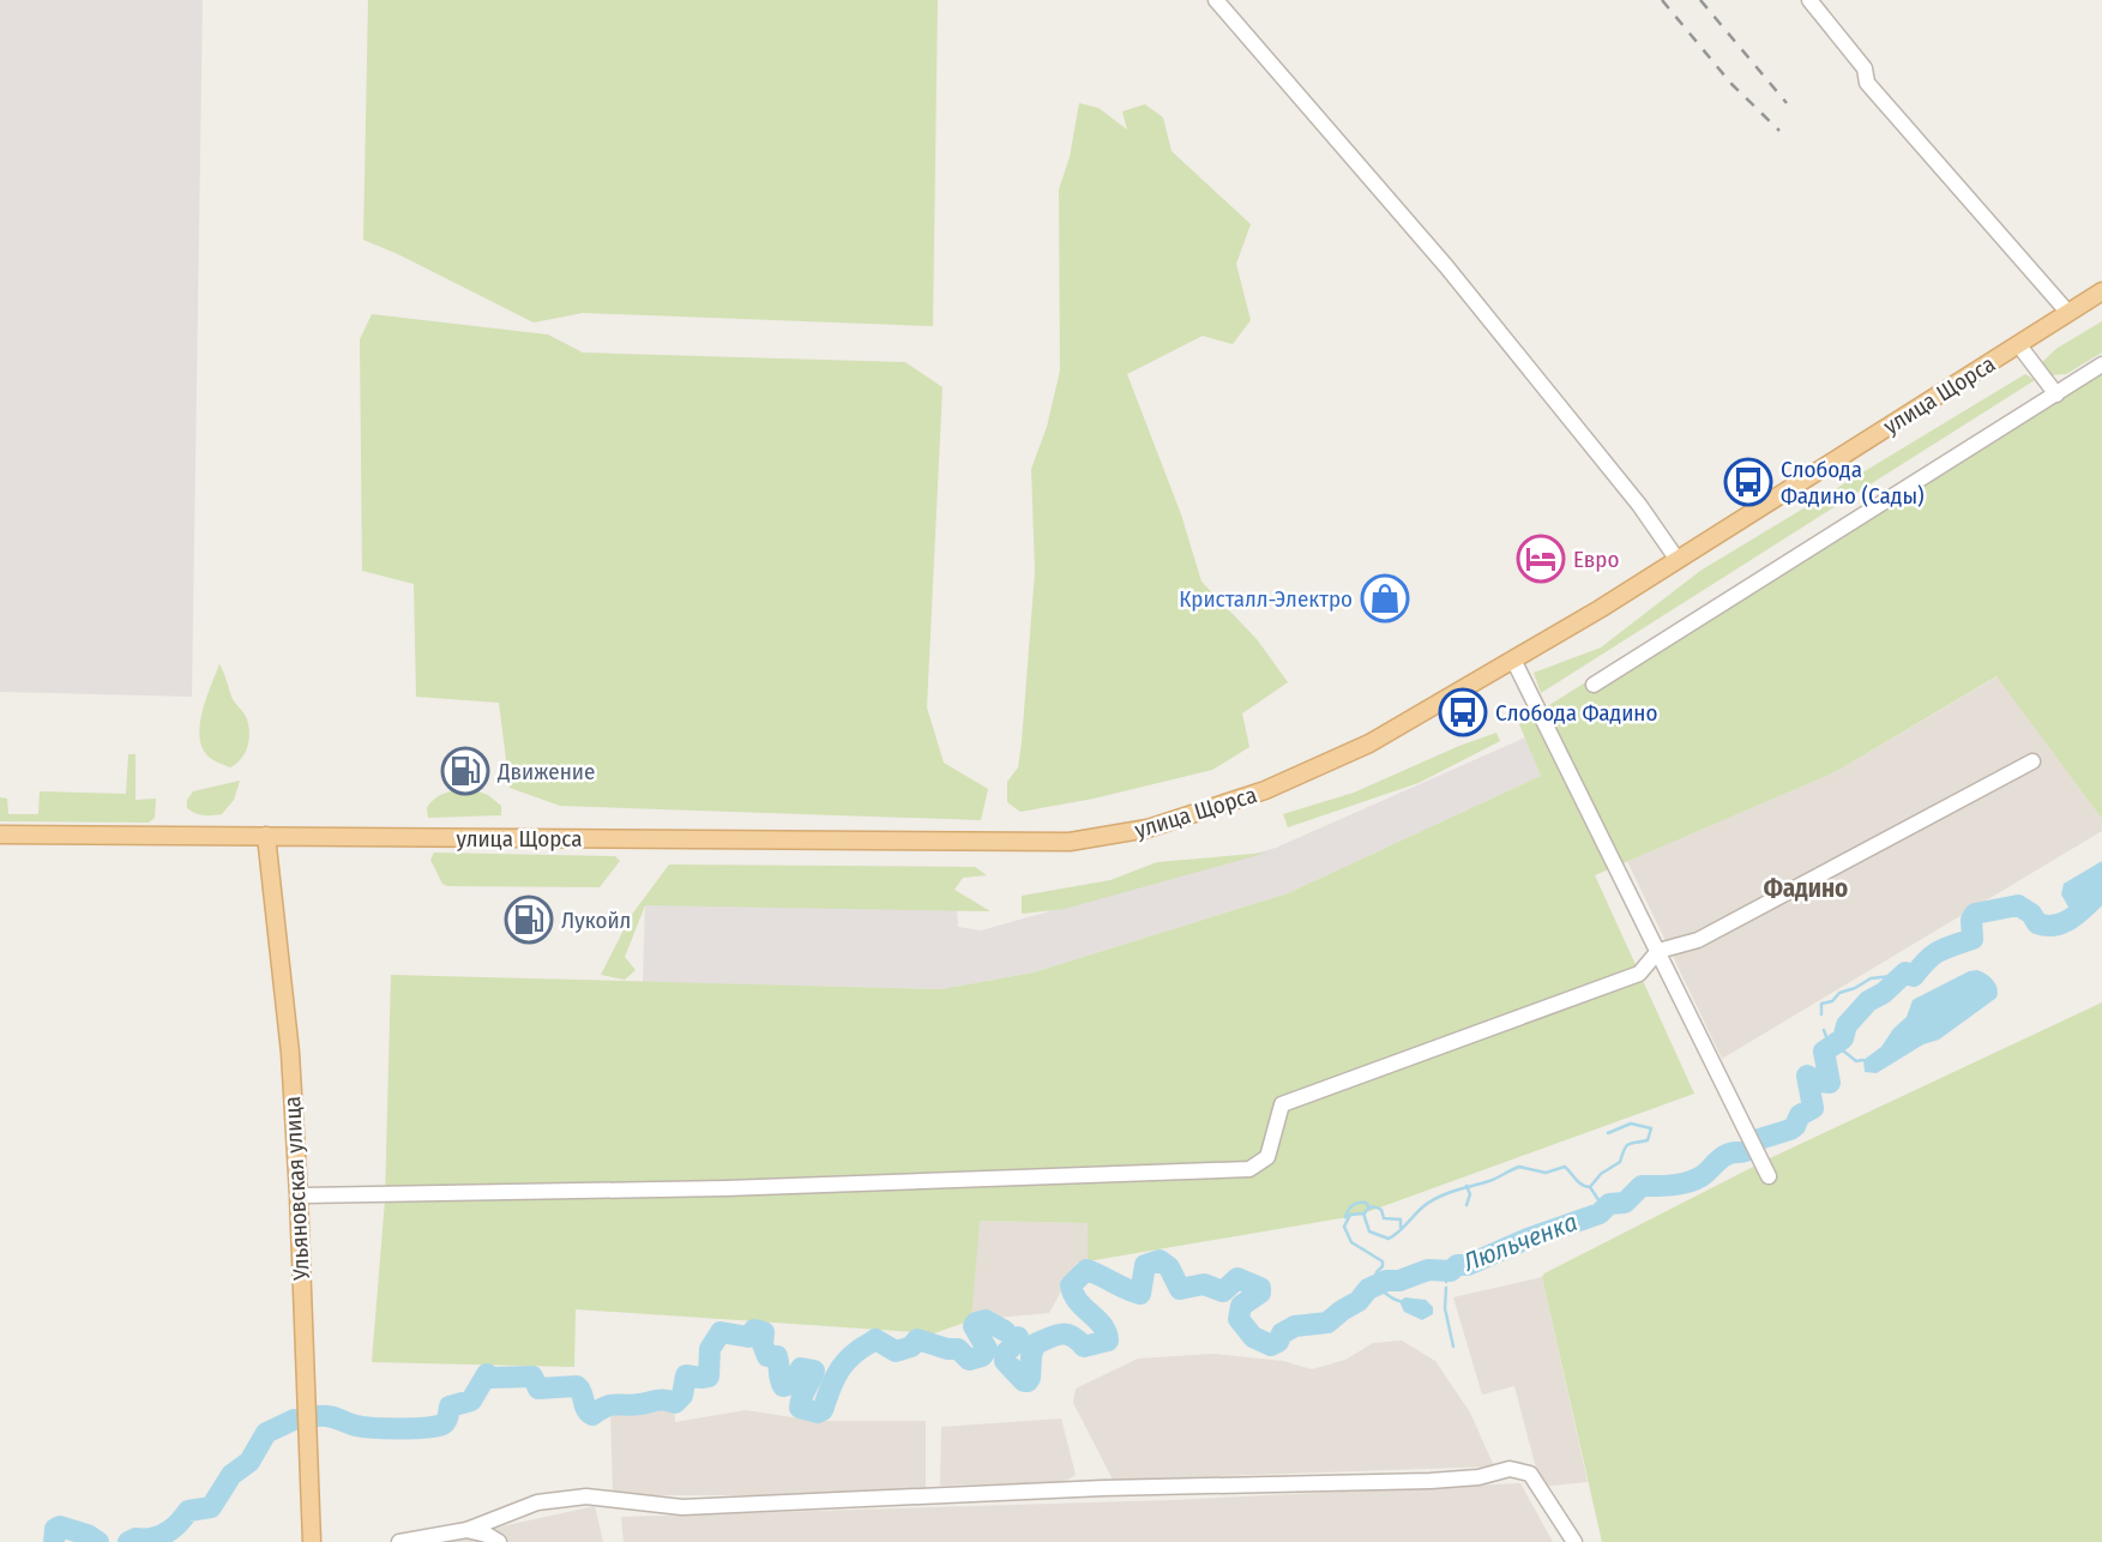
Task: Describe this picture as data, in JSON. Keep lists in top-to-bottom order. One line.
{"streets":{"main road":["улица Щорса","Ульяновская улица"]},"crossings":[["улица Щорса","Ульяновская улица"]],"districts":["Фадино"],"water":["Люльченка"],"places":{"bus stop":["Слобода Фадино (Сады)","Слобода Фадино"],"hotel":["Евро"],"shop":["Кристалл-Электро"],"fuel station":["Движение","Лукойл"]}}
